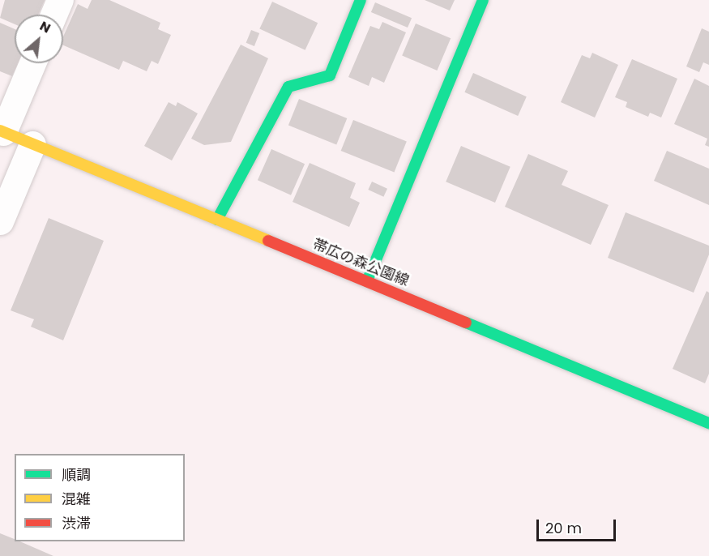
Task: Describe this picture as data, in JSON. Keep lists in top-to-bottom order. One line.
{"streets":{"main road":["帯広の森公園線"]},"legend":["順調","混雑","渋滞"],"scale_bar":"20 m","north":"top right"}
